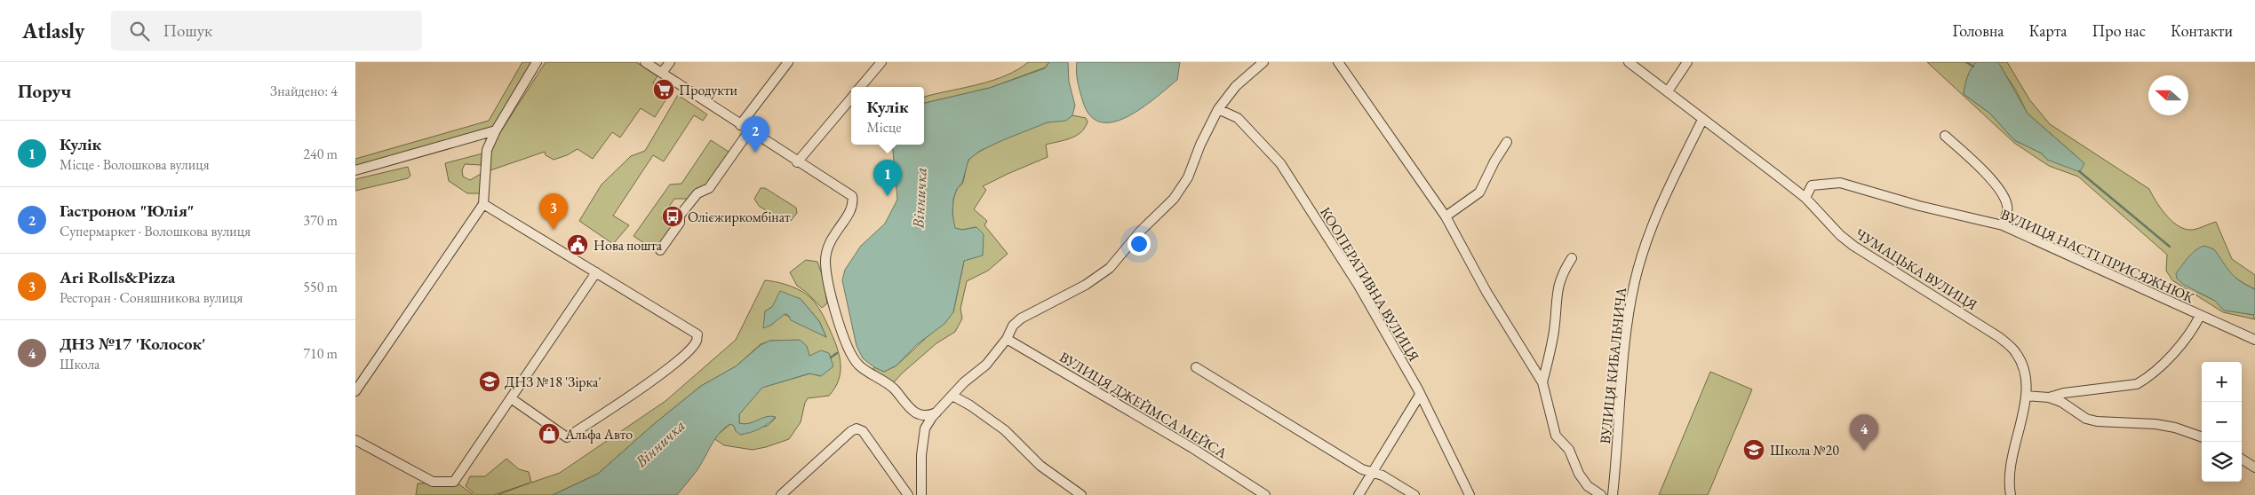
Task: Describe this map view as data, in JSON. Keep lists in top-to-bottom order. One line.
{"streets":{"street":["ВУЛИЦЯ НАСТІ ПРИСЯЖНЮК","ЧУМАЦЬКА ВУЛИЦЯ","КООПЕРАТИВНА ВУЛИЦЯ","ВУЛИЦЯ КИБАЛЬЧИЧА","ВУЛИЦЯ ДЖЕЙМСА МЕЙСА"]},"crossings":[["ВУЛИЦЯ НАСТІ ПРИСЯЖНЮК","ЧУМАЦЬКА ВУЛИЦЯ"],["ЧУМАЦЬКА ВУЛИЦЯ","ВУЛИЦЯ КИБАЛЬЧИЧА"]],"water":["Вінничка"],"places":{"supermarket":["Продукти"],"bus stop":["Олієжиркомбінат"],"public building":["Нова пошта"],"school or university":["ДНЗ №18 'Зірка'","Школа №20"],"shop":["Альфа Авто"]},"north":"left","page":{"header":"Atlasly","search":"Пошук","nav":["Головна","Карта","Про нас","Контакти"],"heading":["Поруч","Знайдено: 4"],"popup":["Кулік","Місце"],"pins":["2","1","3","4"],"list":[{"mark":"1","name":"Кулік","note":"Місце · Волошкова вулиця","value":"240 m"},{"mark":"2","name":"Гастроном \"Юлія\"","note":"Супермаркет · Волошкова вулиця","value":"370 m"},{"mark":"3","name":"Ari Rolls&Pizza","note":"Ресторан · Соняшникова вулиця","value":"550 m"},{"mark":"4","name":"ДНЗ №17 'Колосок'","note":"Школа","value":"710 m"}],"map_buttons":["+","−"]}}
